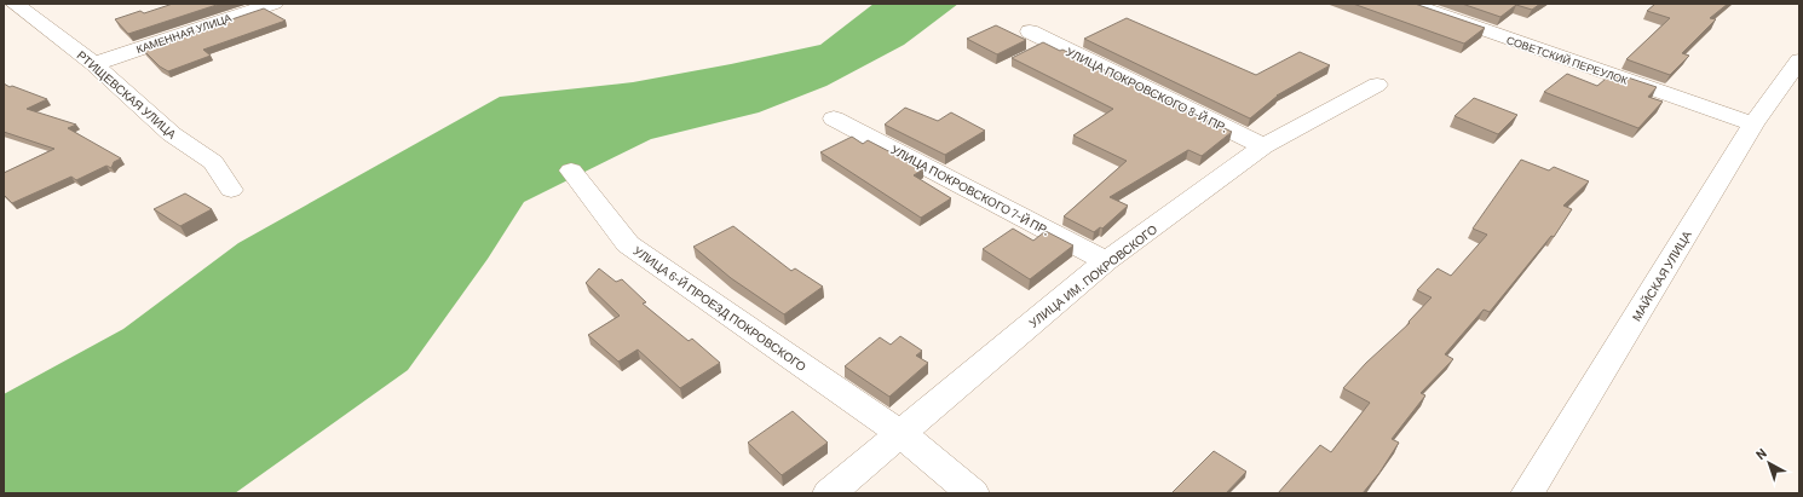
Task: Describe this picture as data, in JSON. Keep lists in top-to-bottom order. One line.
{"streets":{"street":["КАМЕННАЯ УЛИЦА","СОВЕТСКИЙ ПЕРЕУЛОК","УЛИЦА ПОКРОВСКОГО 8-Й ПР.","РТИЩЕВСКАЯ УЛИЦА","УЛИЦА ПОКРОВСКОГО 7-Й ПР.","УЛИЦА ИМ. ПОКРОВСКОГО","МАЙСКАЯ УЛИЦА","УЛИЦА 6-Й ПРОЕЗД ПОКРОВСКОГО"]},"crossings":[["КАМЕННАЯ УЛИЦА","РТИЩЕВСКАЯ УЛИЦА"],["СОВЕТСКИЙ ПЕРЕУЛОК","МАЙСКАЯ УЛИЦА"],["УЛИЦА ПОКРОВСКОГО 8-Й ПР.","УЛИЦА ИМ. ПОКРОВСКОГО"],["УЛИЦА ПОКРОВСКОГО 7-Й ПР.","УЛИЦА ИМ. ПОКРОВСКОГО"],["УЛИЦА ИМ. ПОКРОВСКОГО","УЛИЦА 6-Й ПРОЕЗД ПОКРОВСКОГО"]],"north":"top left"}
